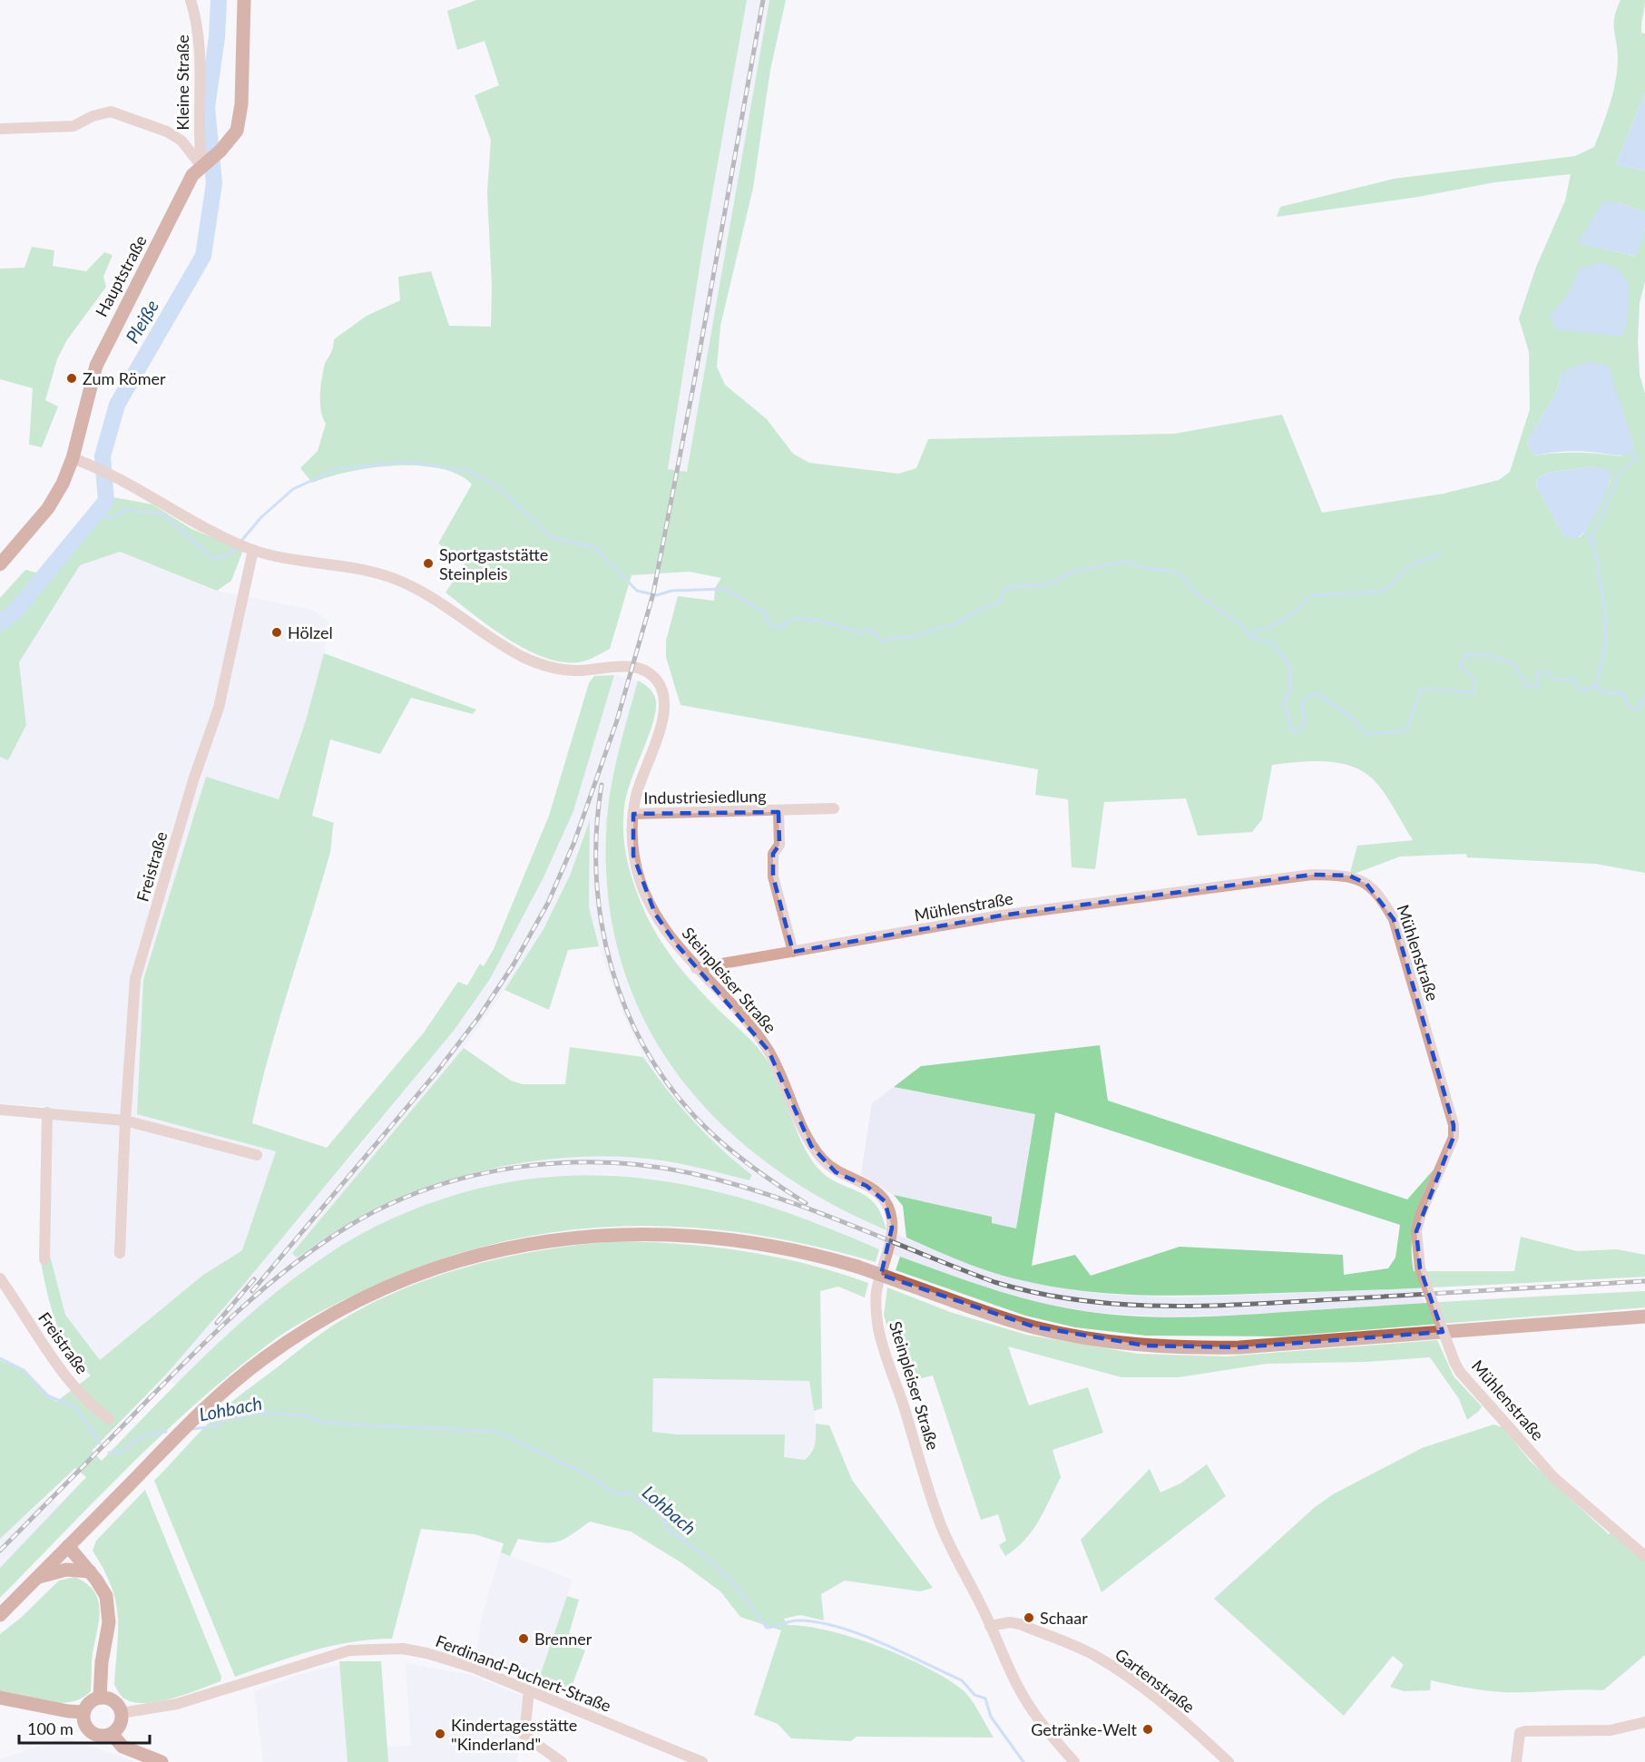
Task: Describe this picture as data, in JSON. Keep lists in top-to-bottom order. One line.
{"streets":{"main road":["Hauptstraße"],"street":["Kleine Straße","Industriesiedlung","Freistraße","Mühlenstraße","Steinpleiser Straße","Ferdinand-Puchert-Straße","Gartenstraße"]},"crossings":[["Kleine Straße","Hauptstraße"],["Industriesiedlung","Mühlenstraße"],["Industriesiedlung","Steinpleiser Straße"],["Freistraße","Steinpleiser Straße"],["Mühlenstraße","Steinpleiser Straße"],["Steinpleiser Straße","Gartenstraße"]],"water":["Pleiße","Lohbach"],"places":["Zum Römer","Sportgaststätte Steinpleis","Hölzel","Schaar","Brenner","Getränke-Welt","Kindertagesstätte \"Kinderland\""],"scale_bar":"100 m"}
